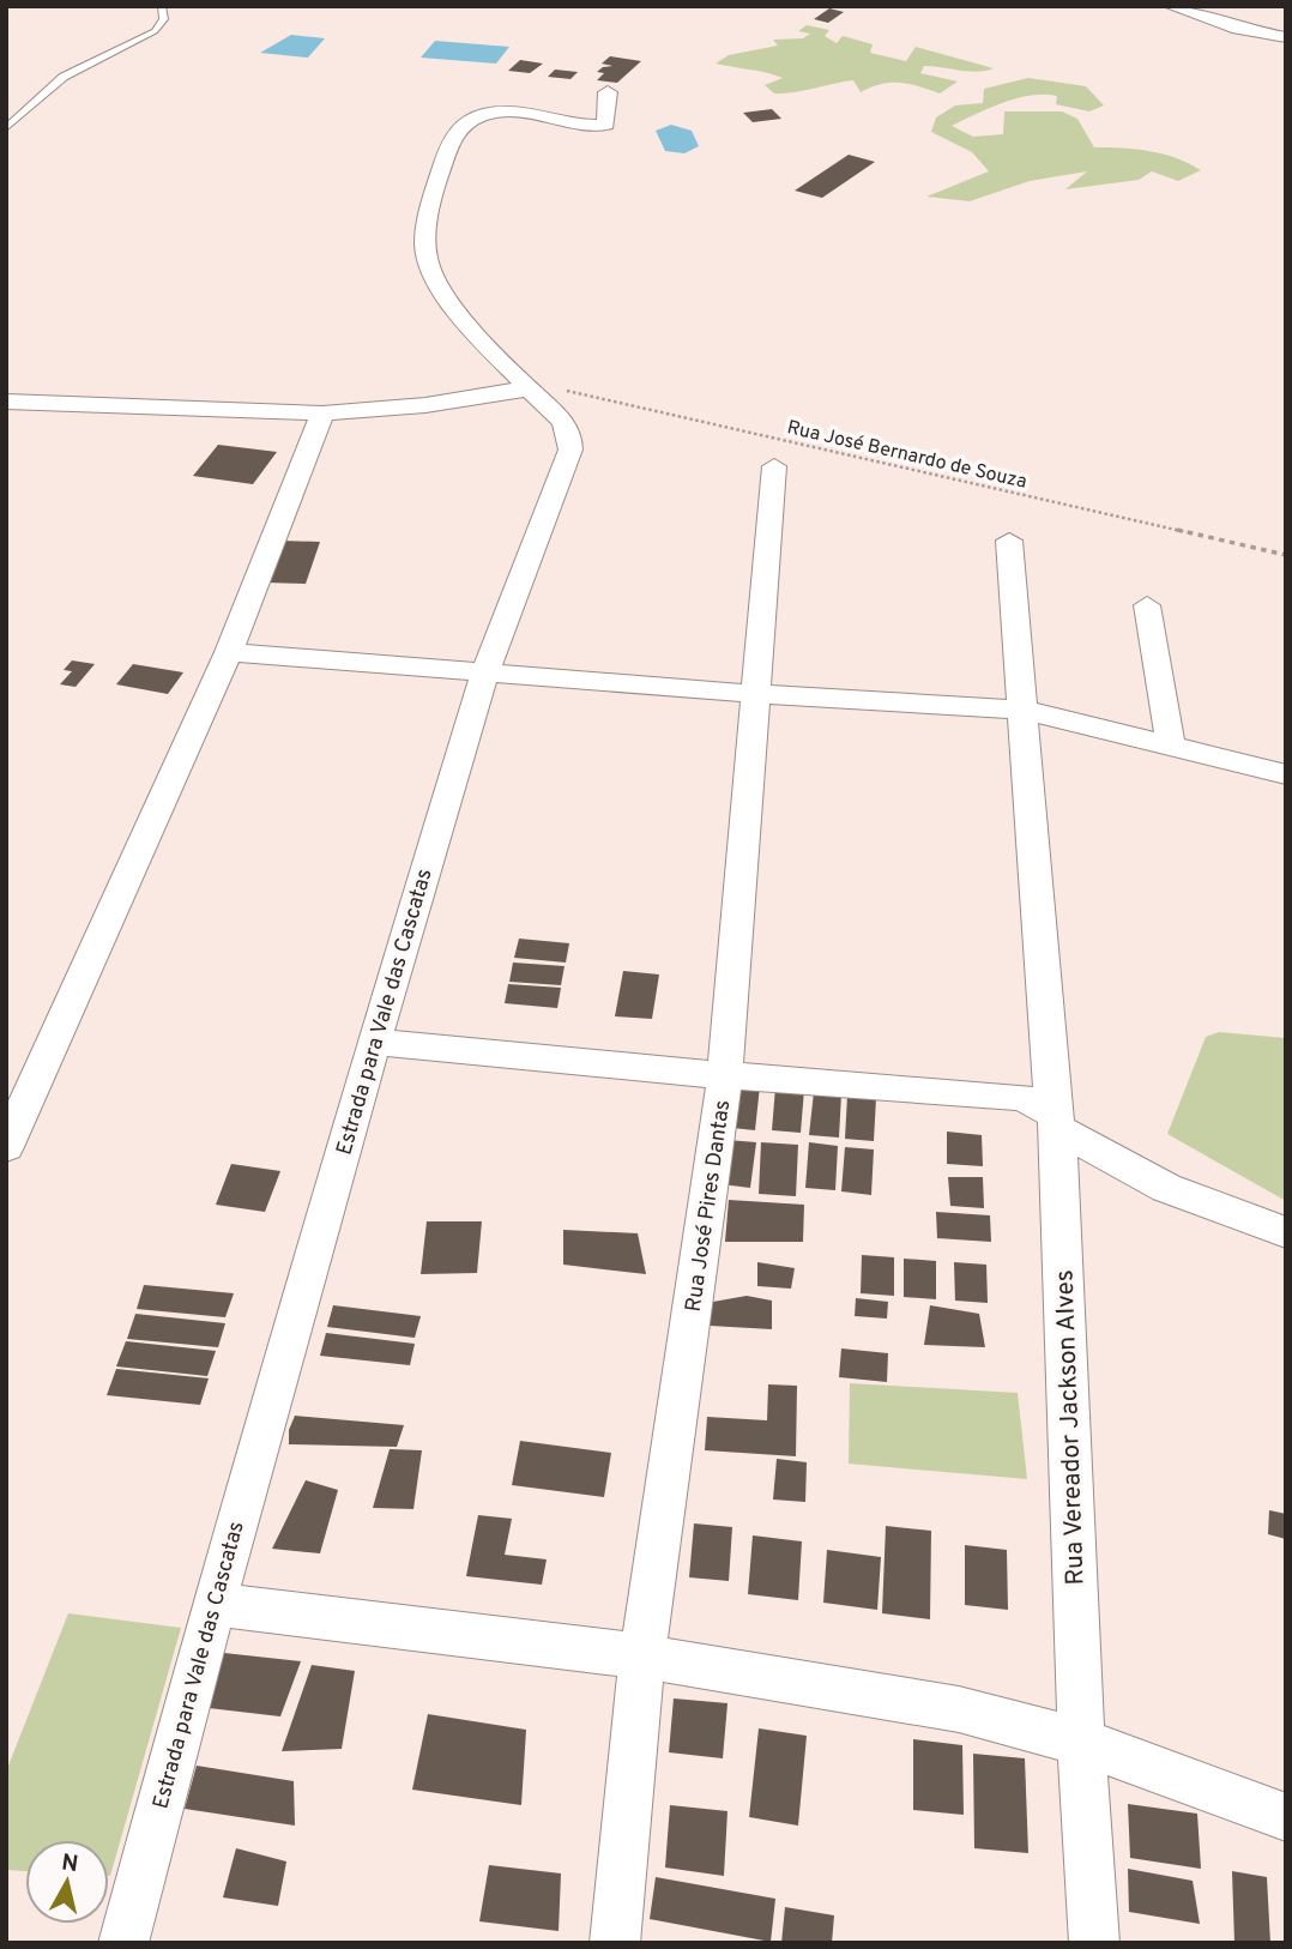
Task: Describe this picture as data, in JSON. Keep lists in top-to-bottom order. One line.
{"streets":{"street":["Estrada para Vale das Cascatas","Rua José Pires Dantas","Rua Vereador Jackson Alves"],"path":["Rua José Bernardo de Souza"]},"crossings":[["Rua José Bernardo de Souza","Estrada para Vale das Cascatas"]],"north":"top"}
